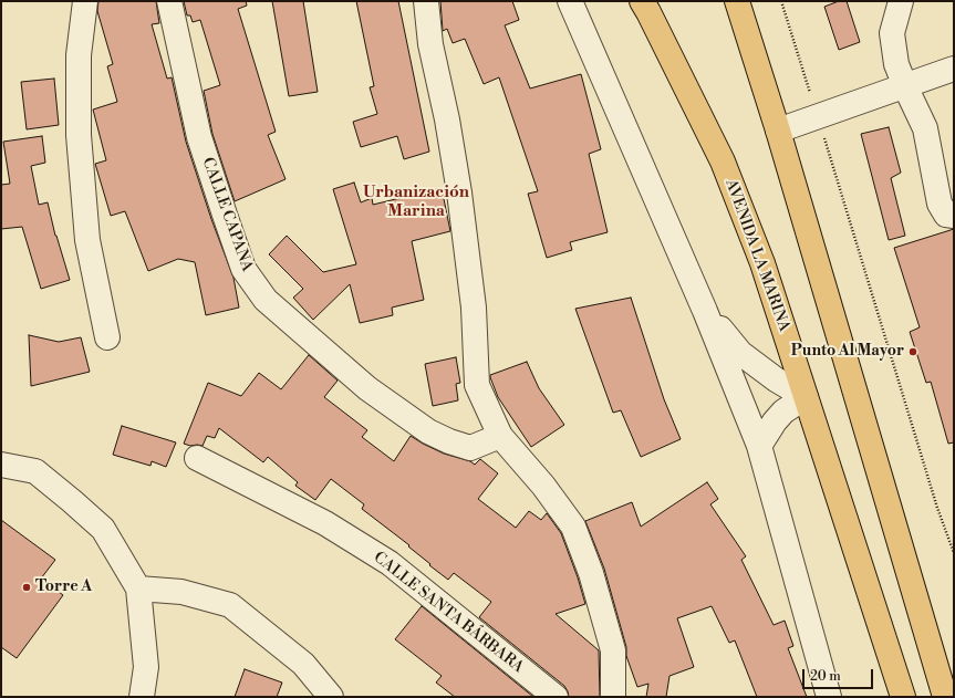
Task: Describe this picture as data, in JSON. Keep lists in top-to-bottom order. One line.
{"streets":{"main road":["AVENIDA LA MARINA"],"street":["CALLE CAPANA","CALLE SANTA BÁRBARA"]},"districts":["Urbanización Marina"],"places":["Punto Al Mayor","Torre A"],"scale_bar":"20 m"}
